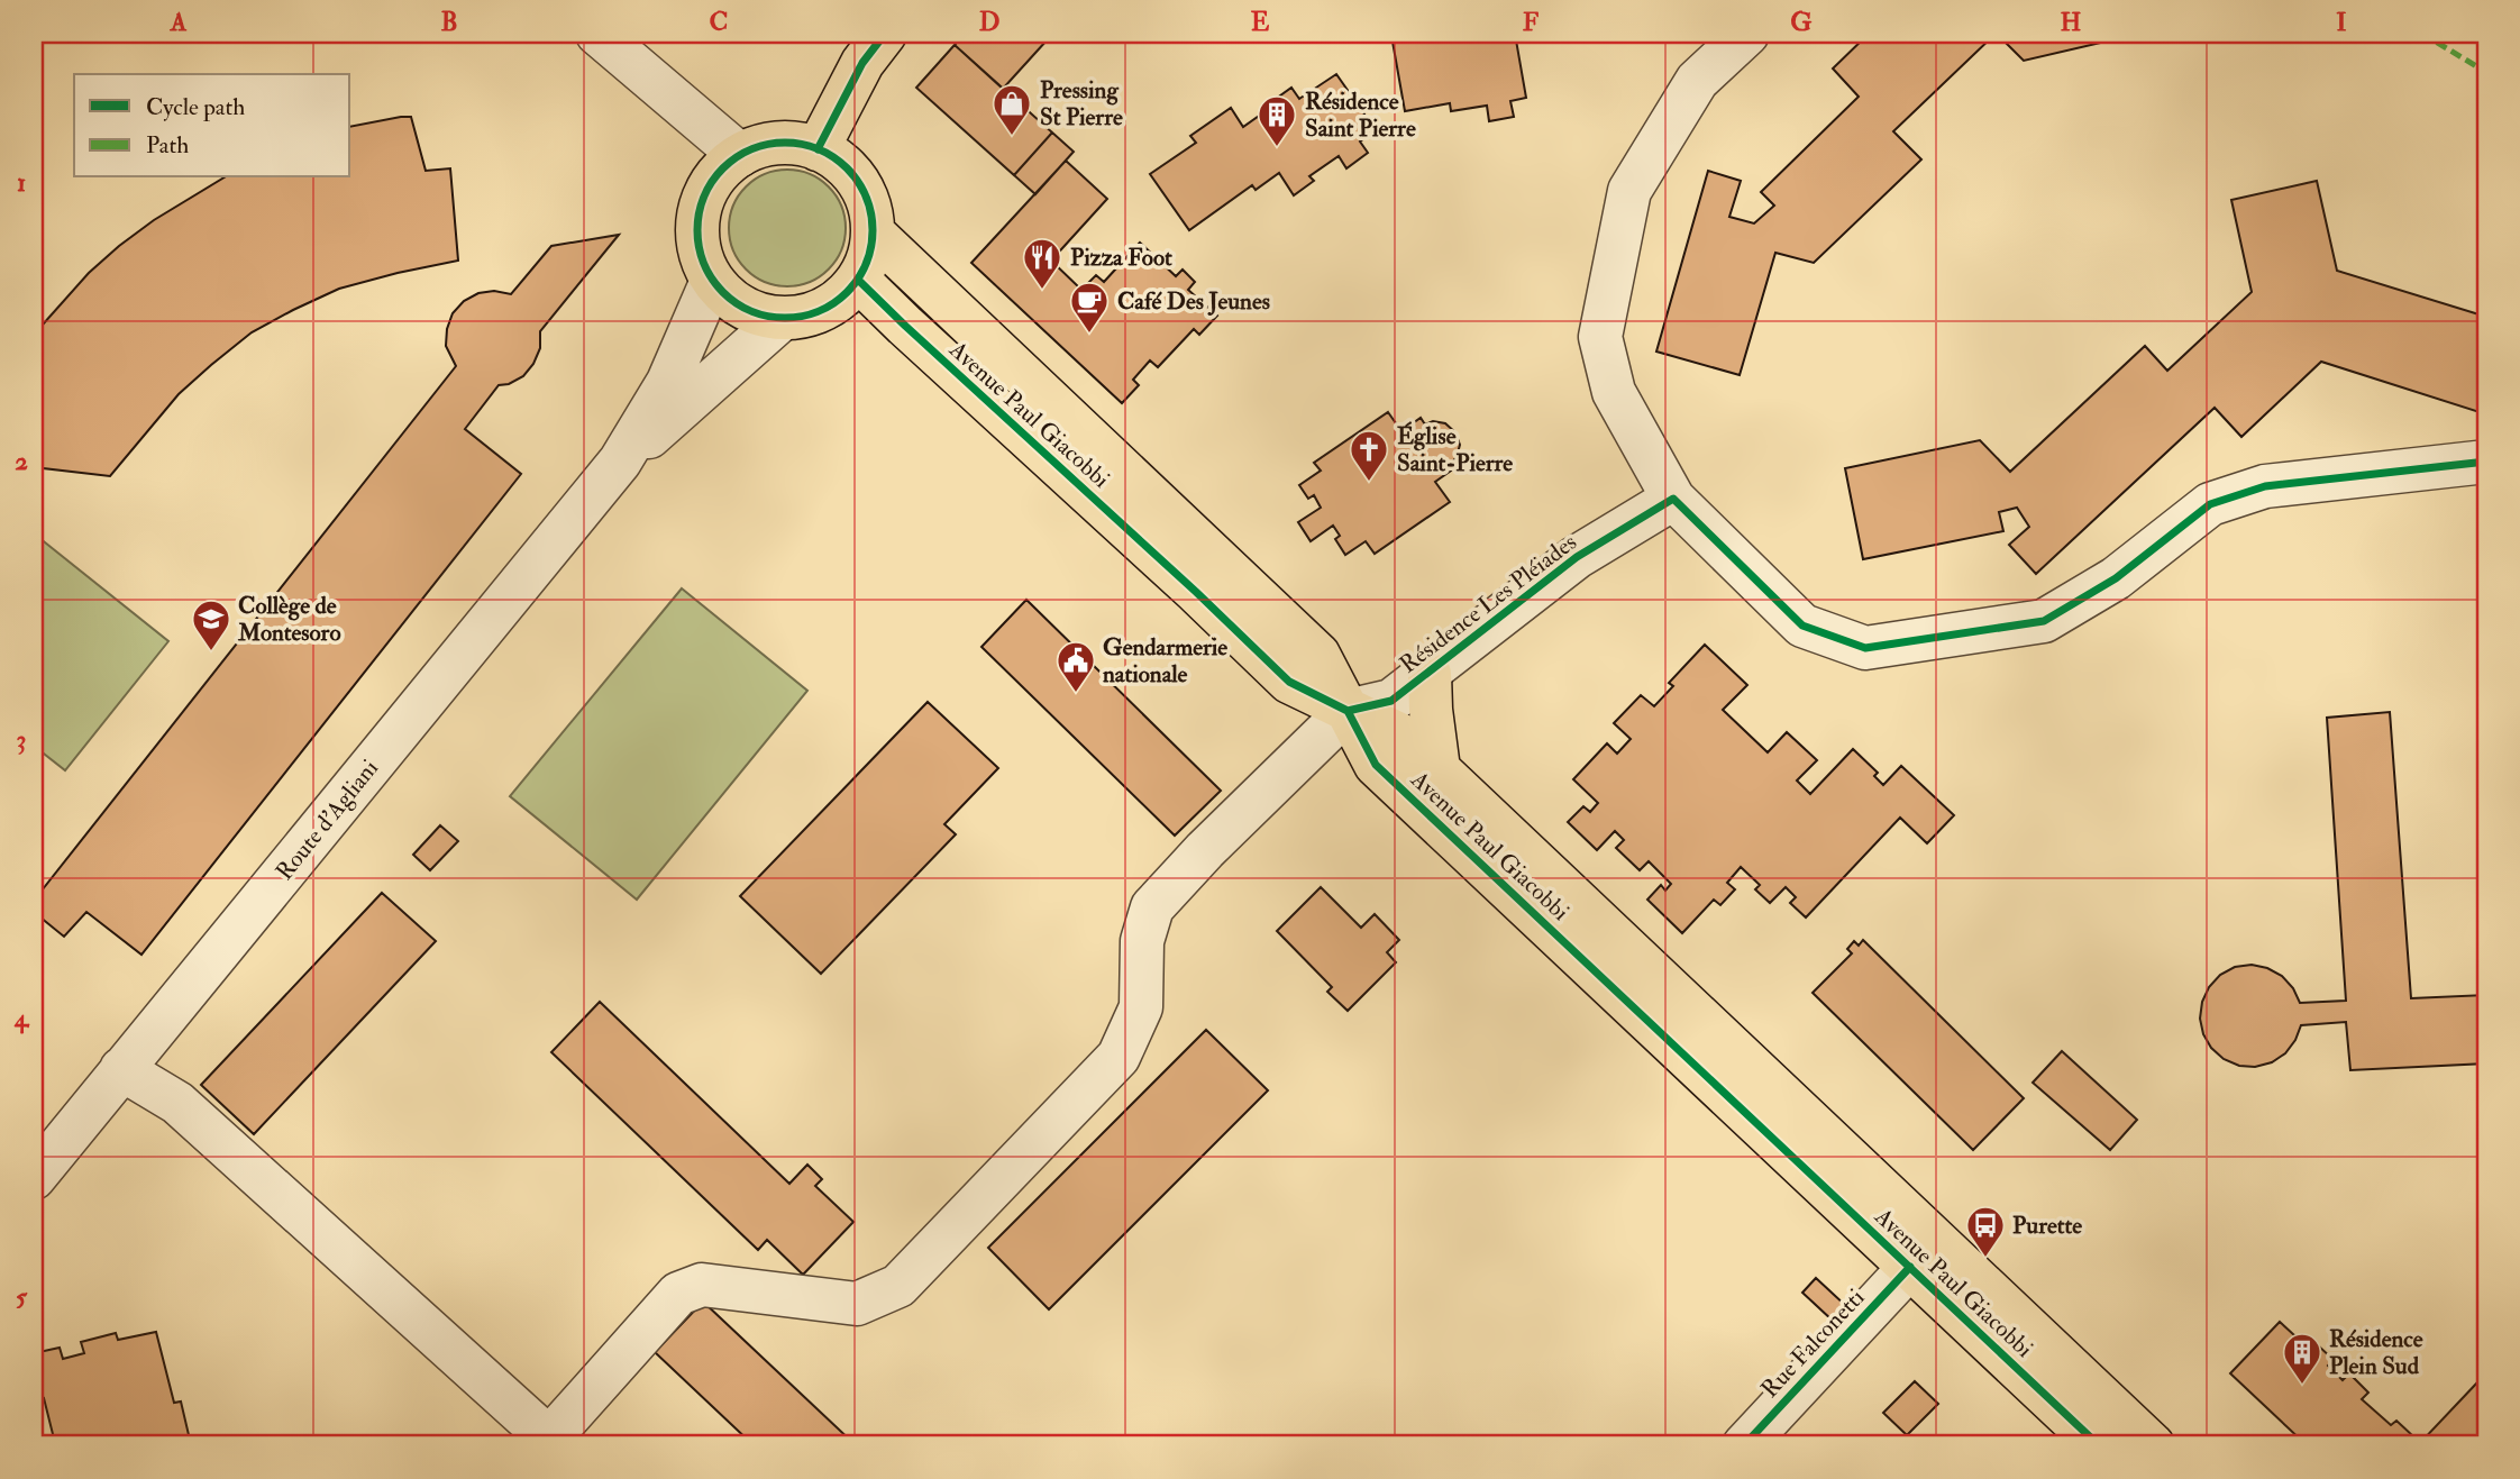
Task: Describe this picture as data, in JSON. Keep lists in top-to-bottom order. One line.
{"streets":{"main road":["Avenue Paul Giacobbi"],"street":["Résidence Les Pléiades","Route d'Agliani","Rue Falconetti"]},"crossings":[["Avenue Paul Giacobbi","Résidence Les Pléiades"],["Avenue Paul Giacobbi","Route d'Agliani"],["Avenue Paul Giacobbi","Rue Falconetti"]],"places":{"shop":["Pressing St Pierre"],"building":["Résidence Saint Pierre","Résidence Plein Sud"],"restaurant":["Pizza Foot"],"cafe":["Café Des Jeunes"],"church":["Église Saint-Pierre"],"school or university":["Collège de Montesoro"],"public building":["Gendarmerie nationale"],"bus stop":["Purette"]},"legend":["Cycle path","Path"],"grid":{"columns":["A","B","C","D","E","F","G","H","I"],"rows":["1","2","3","4","5"]}}
